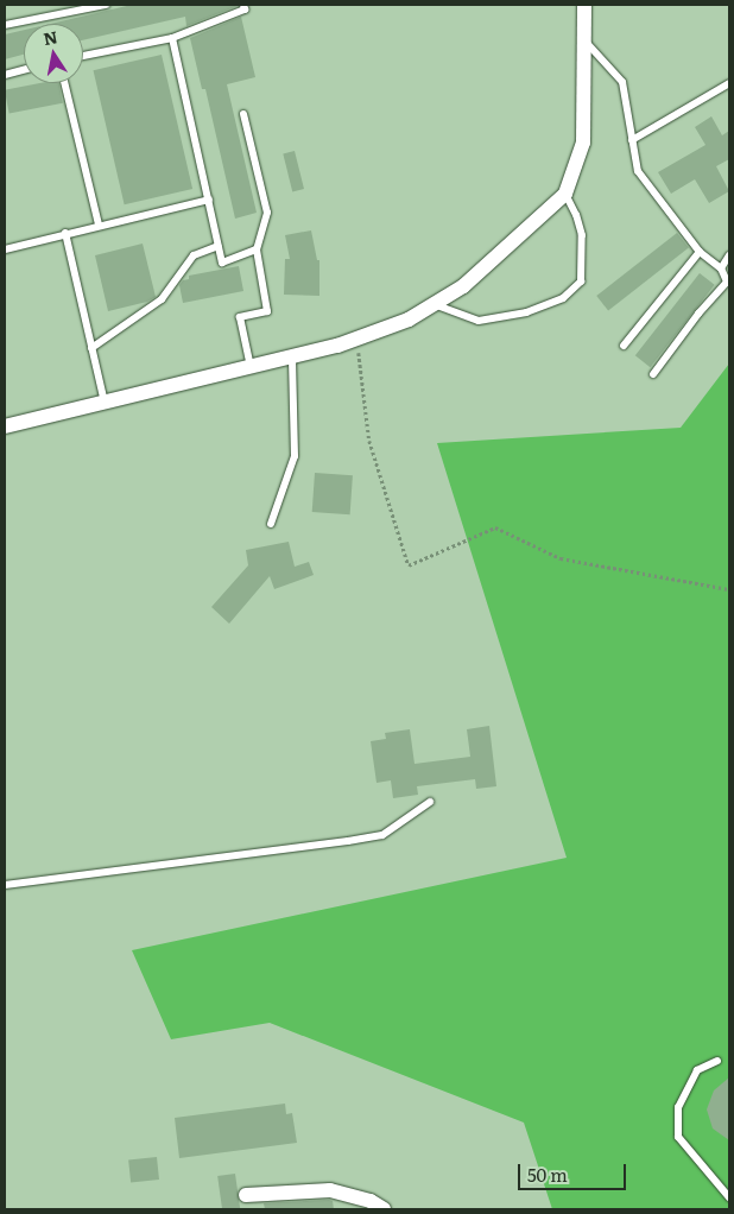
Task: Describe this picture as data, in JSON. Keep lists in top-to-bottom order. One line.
{"scale_bar":"50 m","north":"top"}
